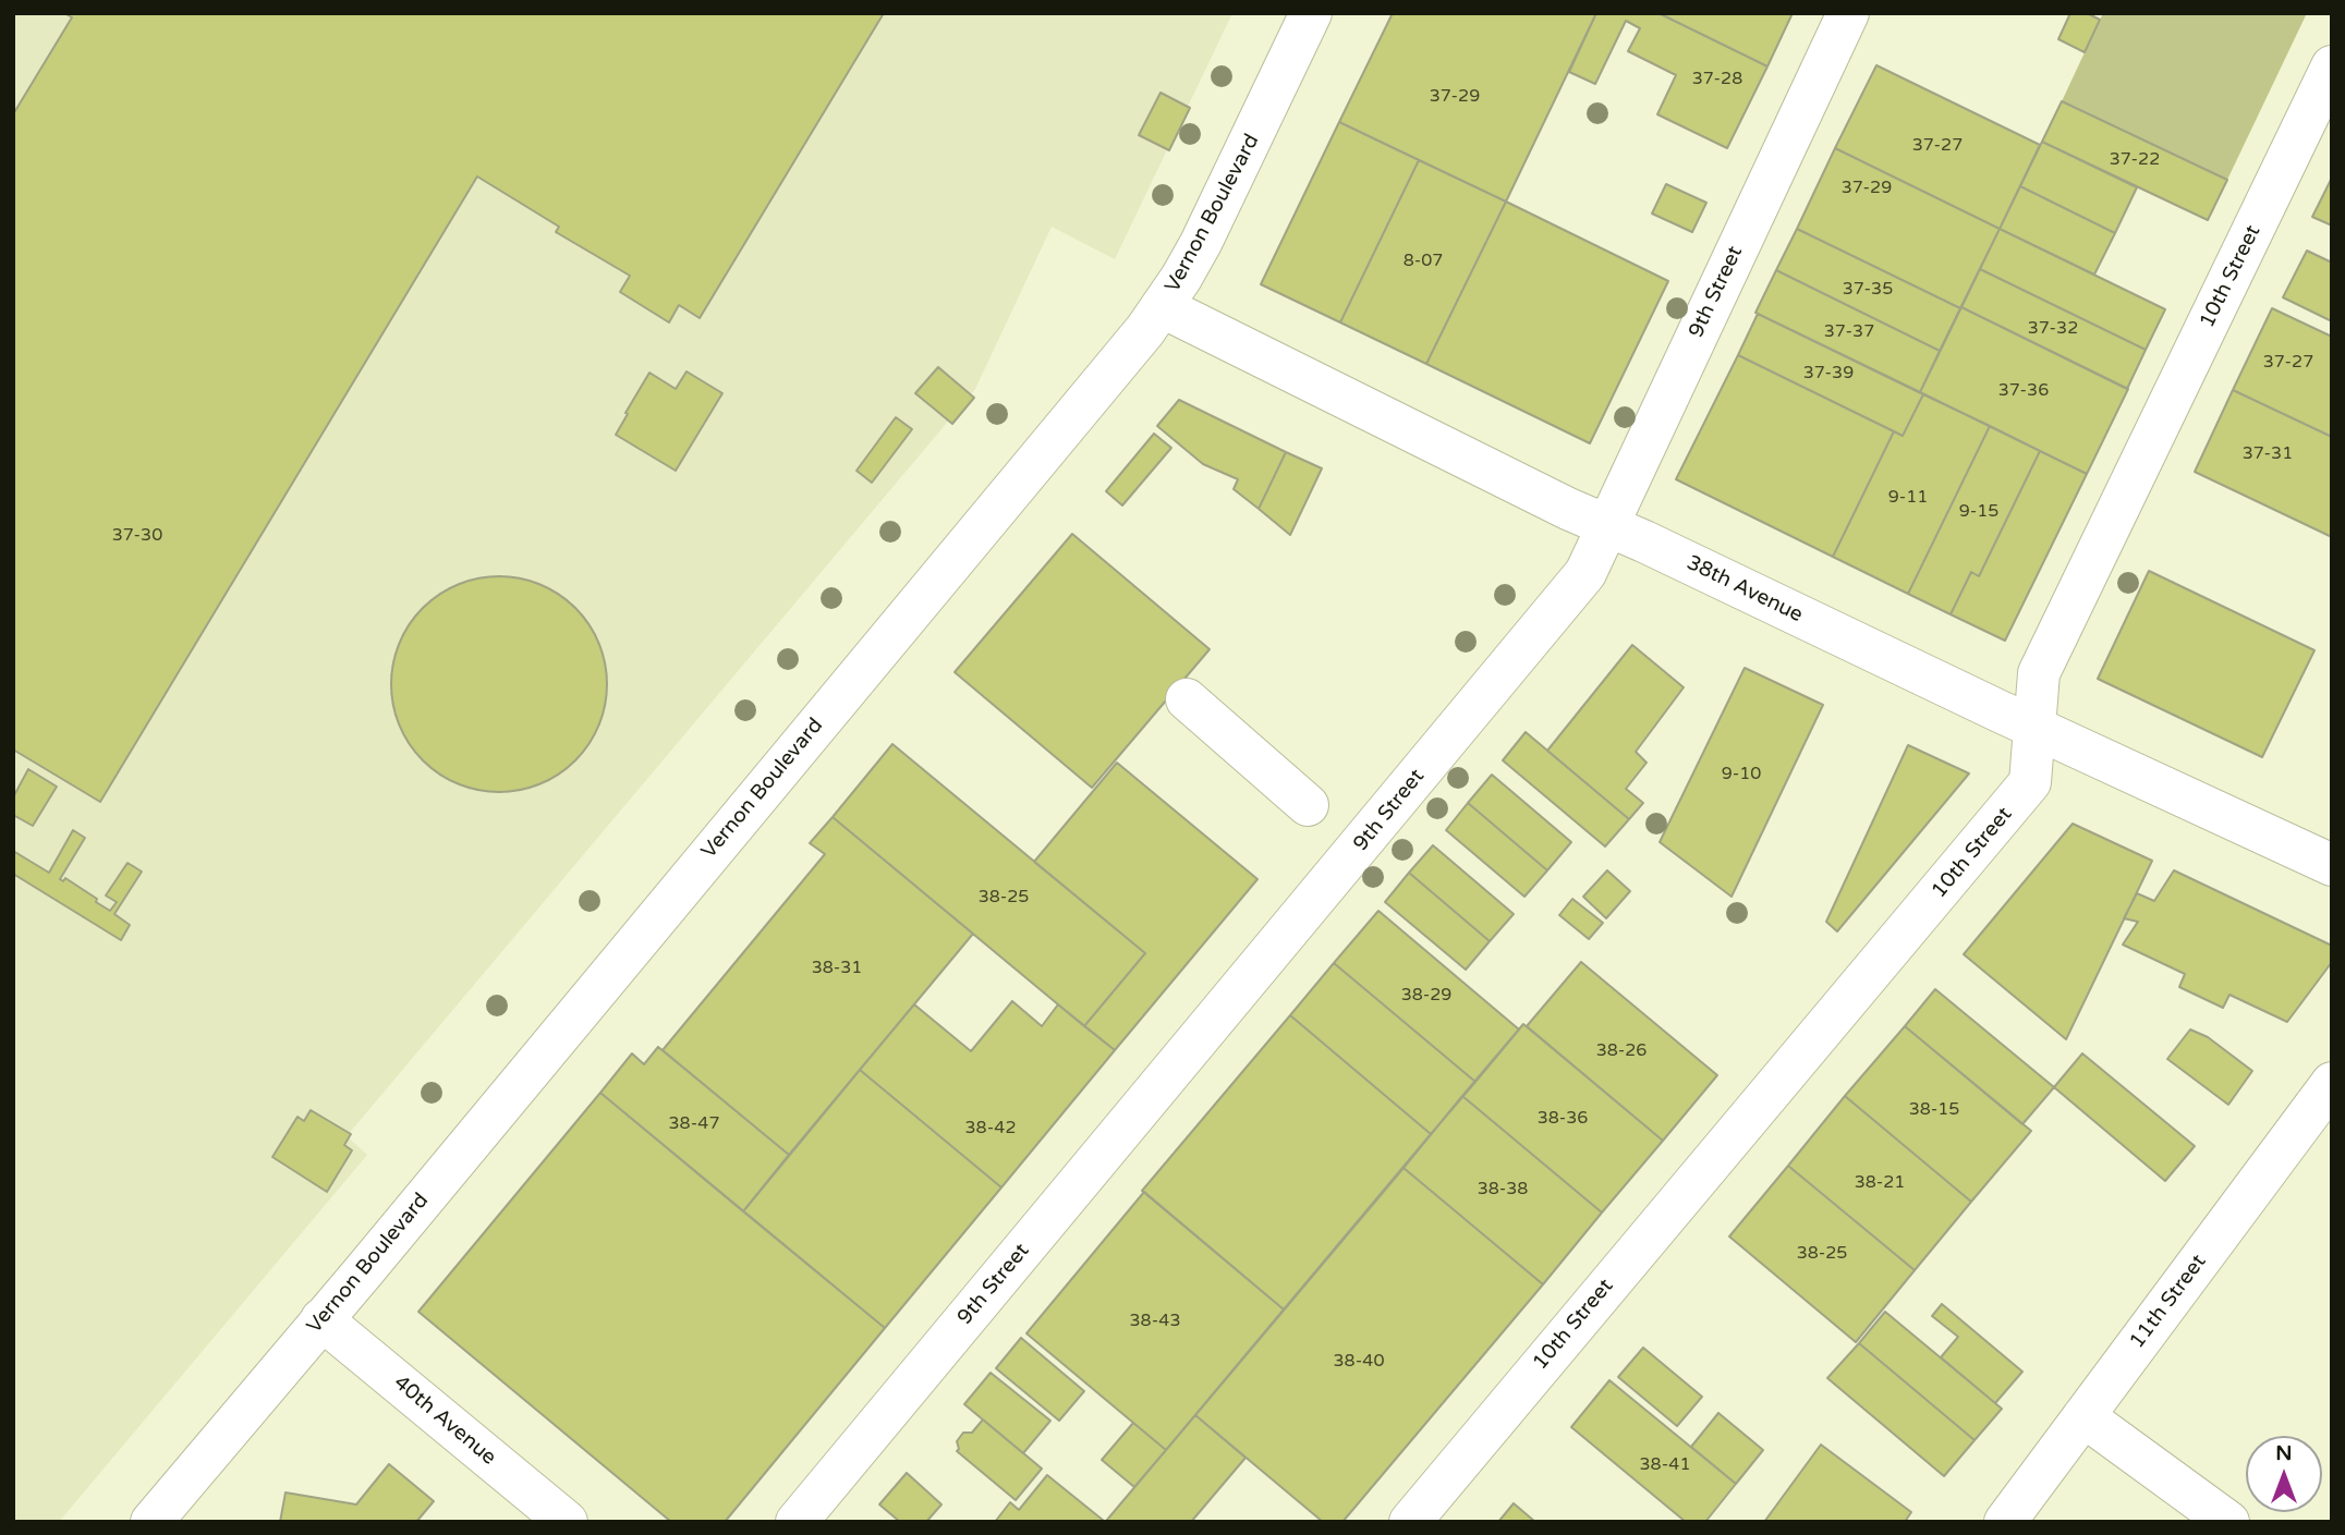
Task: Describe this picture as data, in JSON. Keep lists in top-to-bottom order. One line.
{"streets":{"street":["Vernon Boulevard","10th Street","9th Street","38th Avenue","11th Street","40th Avenue"]},"crossings":[["Vernon Boulevard","38th Avenue"],["Vernon Boulevard","40th Avenue"],["10th Street","38th Avenue"],["9th Street","38th Avenue"]],"house_numbers":["37-28","37-29","37-27","37-22","37-29","8-07","37-35","37-32","37-37","37-27","37-39","37-36","37-31","9-11","9-15","37-30","9-10","38-25","38-31","38-29","38-26","38-15","38-36","38-47","38-42","38-21","38-38","38-25","38-43","38-40","38-41"],"north":"top"}
